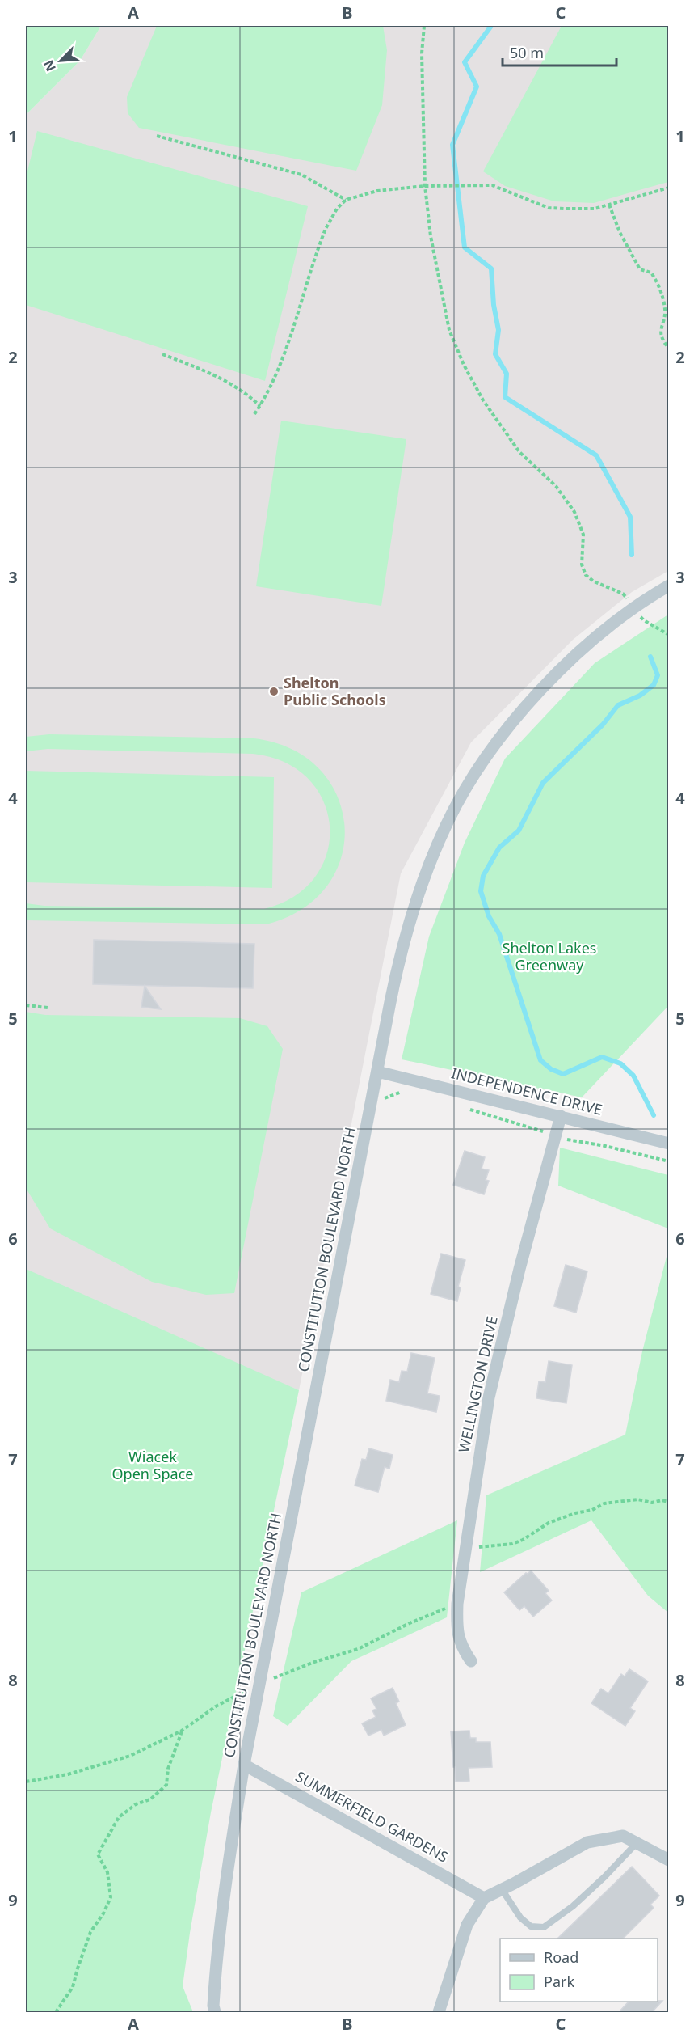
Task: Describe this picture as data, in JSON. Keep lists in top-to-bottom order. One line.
{"streets":{"street":["INDEPENDENCE DRIVE","CONSTITUTION BOULEVARD NORTH","WELLINGTON DRIVE","SUMMERFIELD GARDENS"]},"crossings":[["INDEPENDENCE DRIVE","CONSTITUTION BOULEVARD NORTH"],["INDEPENDENCE DRIVE","WELLINGTON DRIVE"],["CONSTITUTION BOULEVARD NORTH","SUMMERFIELD GARDENS"]],"parks":["Shelton Lakes Greenway","Wiacek Open Space"],"places":["Shelton Public Schools"],"legend":["Road","Park"],"scale_bar":"50 m","north":"bottom left","grid":{"columns":["A","B","C"],"rows":["1","2","3","4","5","6","7","8","9"]}}
